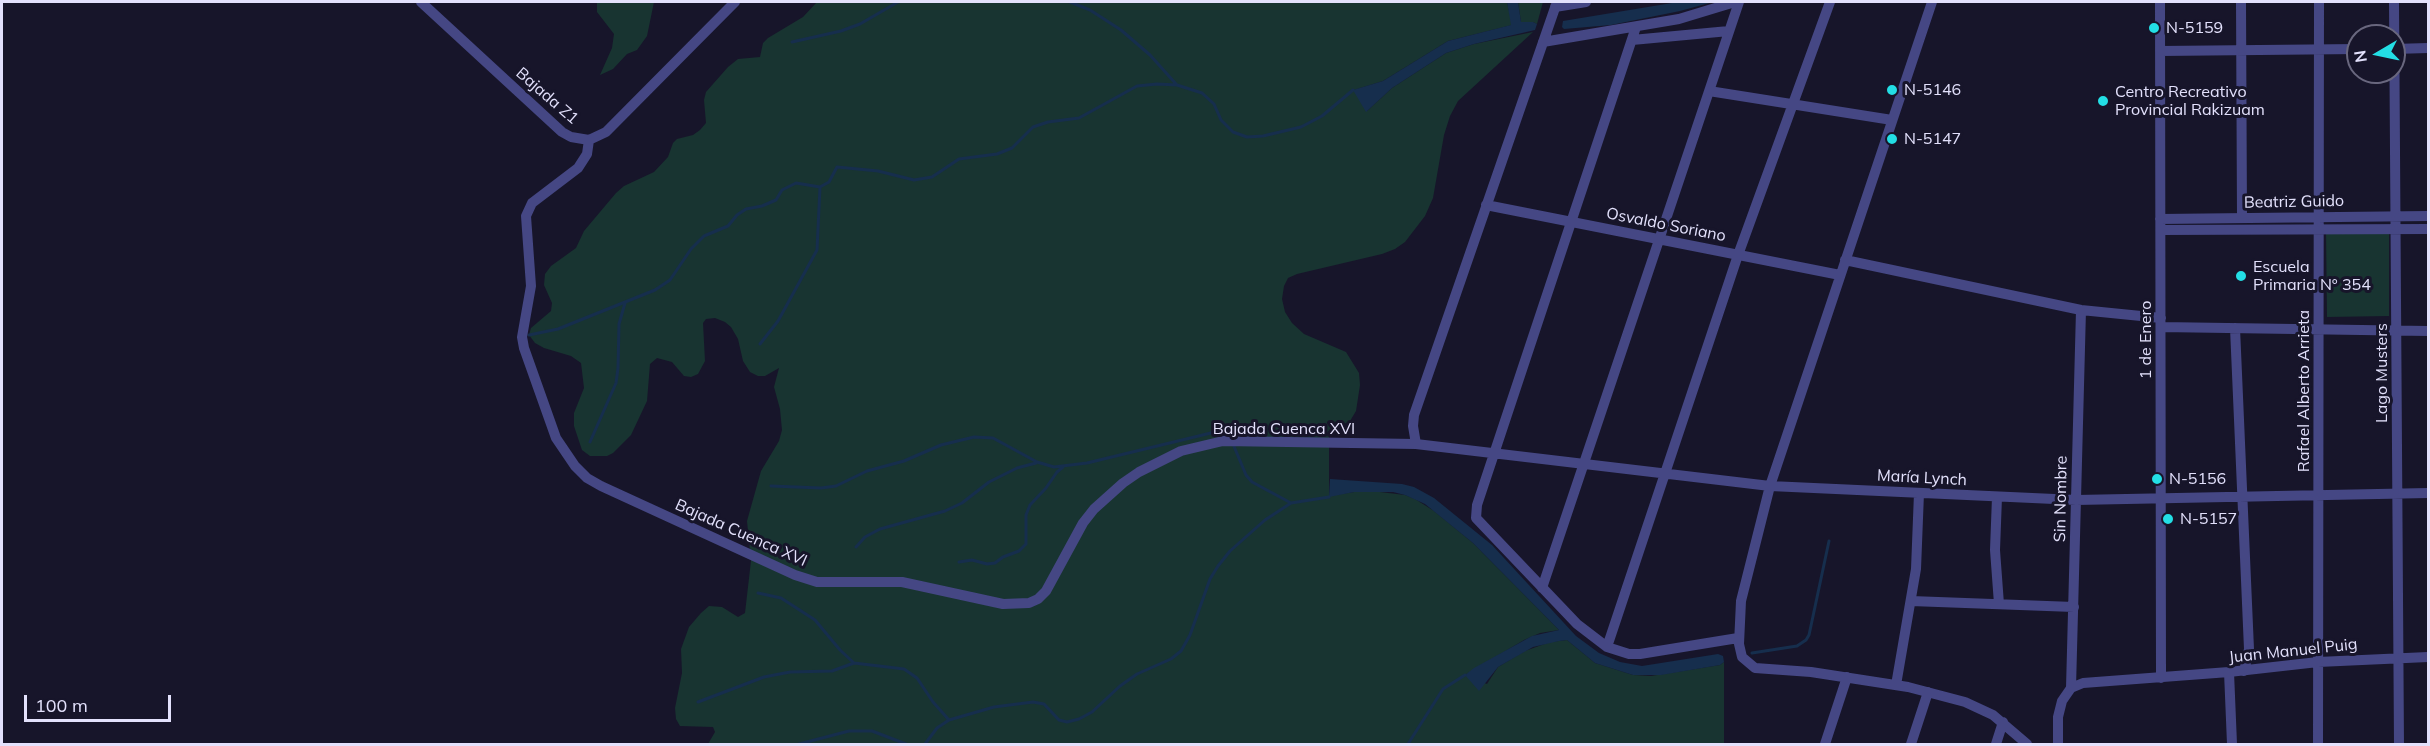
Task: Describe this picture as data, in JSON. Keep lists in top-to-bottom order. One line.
{"streets":{"street":["Bajada Z1","Beatriz Guido","Osvaldo Soriano","1 de Enero","Lago Musters","Rafael Alberto Arrieta","Bajada Cuenca XVI","María Lynch","Sin Nombre","Juan Manuel Puig"]},"crossings":[["Bajada Z1","Bajada Cuenca XVI"],["Beatriz Guido","1 de Enero"],["Beatriz Guido","Lago Musters"],["Beatriz Guido","Rafael Alberto Arrieta"],["1 de Enero","María Lynch"],["1 de Enero","Juan Manuel Puig"],["Lago Musters","María Lynch"],["Lago Musters","Juan Manuel Puig"],["Rafael Alberto Arrieta","María Lynch"],["Rafael Alberto Arrieta","Juan Manuel Puig"],["Bajada Cuenca XVI","María Lynch"],["María Lynch","Sin Nombre"]],"places":["N-5159","N-5146","Centro Recreativo Provincial Rakizuam","N-5147","Escuela Primaria N° 354","N-5156","N-5157"],"scale_bar":"100 m","north":"left"}
